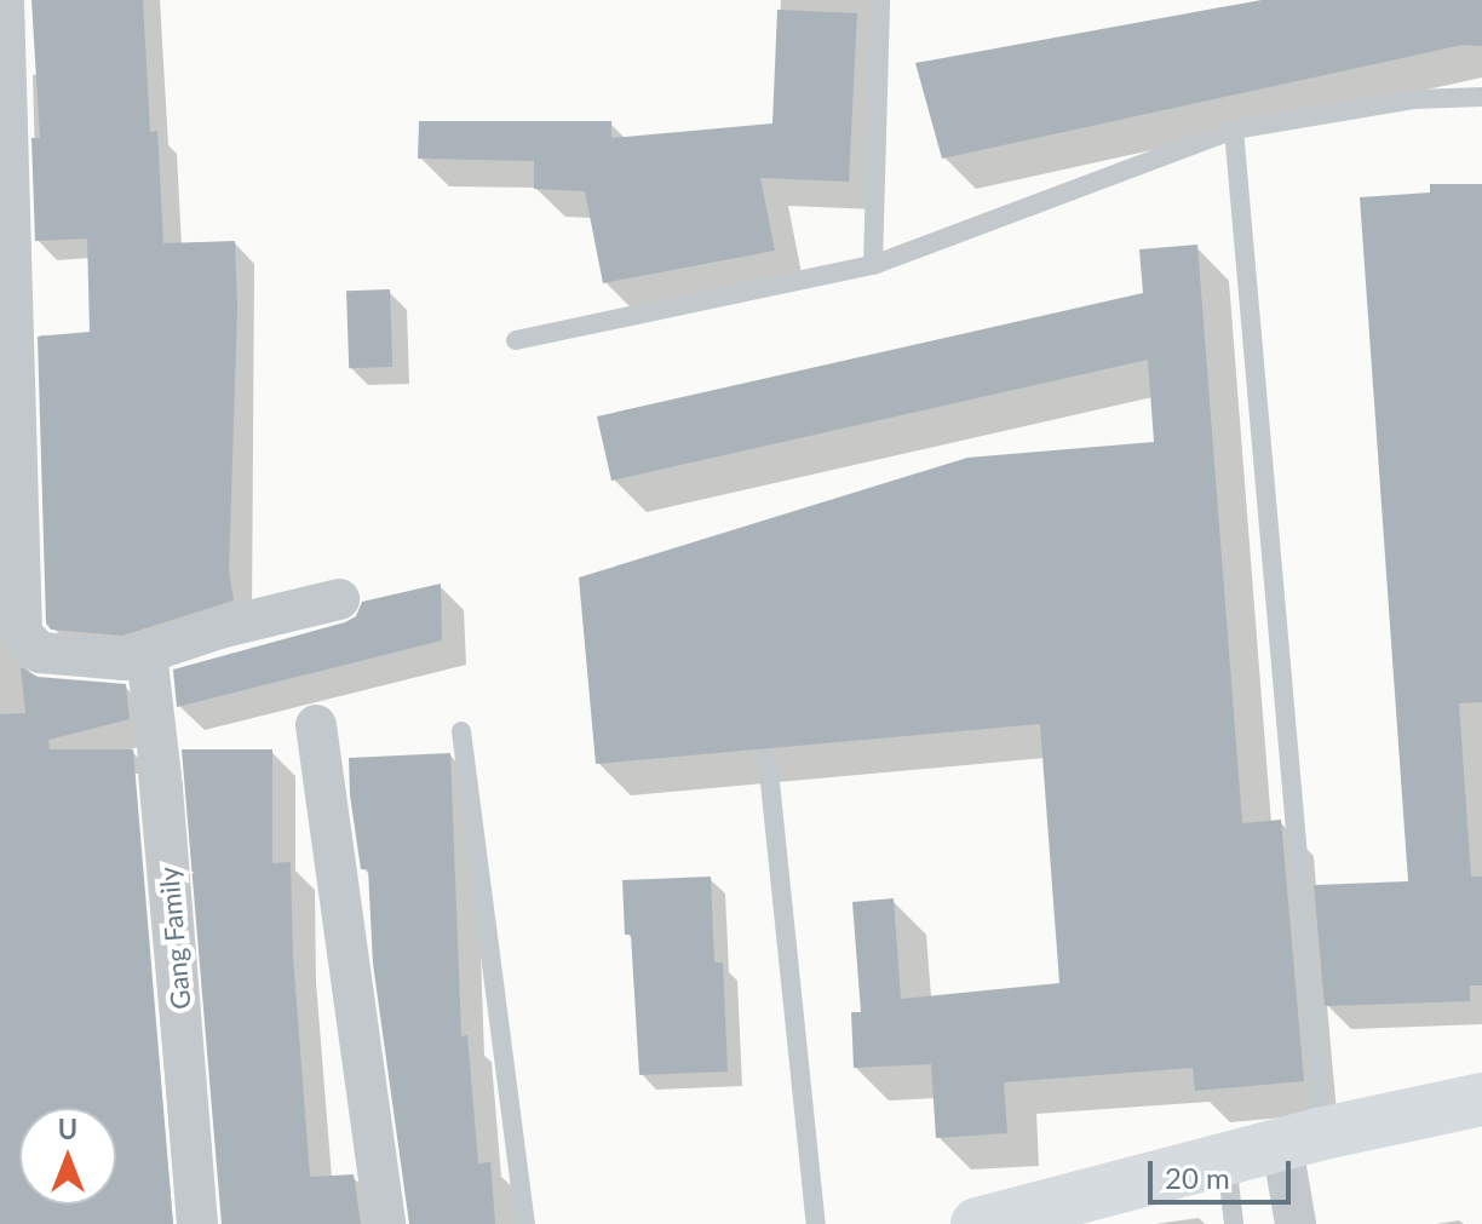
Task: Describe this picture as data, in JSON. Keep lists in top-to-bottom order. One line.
{"streets":{"street":["Gang Family"]},"scale_bar":"20 m","north":"top"}
